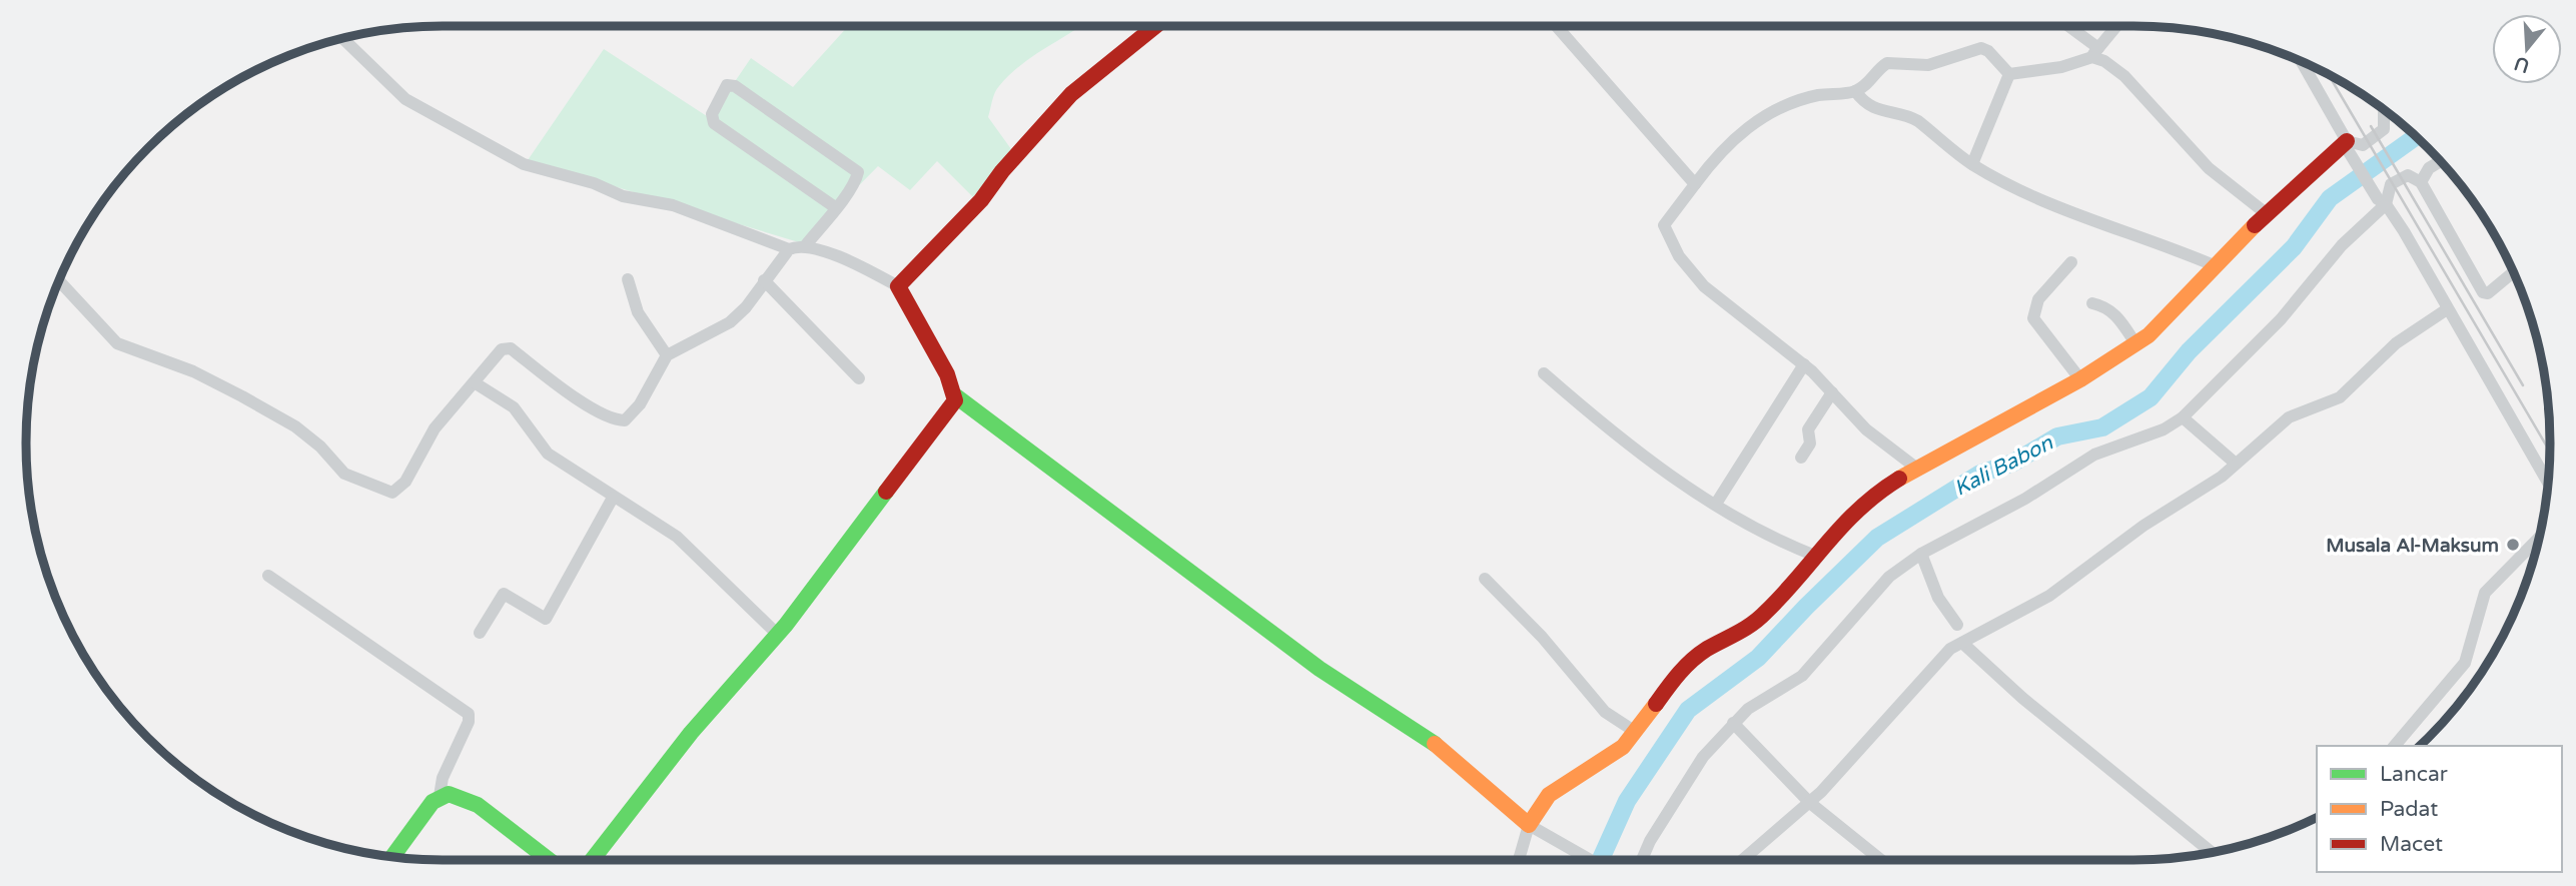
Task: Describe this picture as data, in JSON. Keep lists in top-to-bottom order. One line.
{"water":["Kali Babon"],"places":["Musala Al-Maksum"],"legend":["Lancar","Padat","Macet"],"north":"bottom"}
